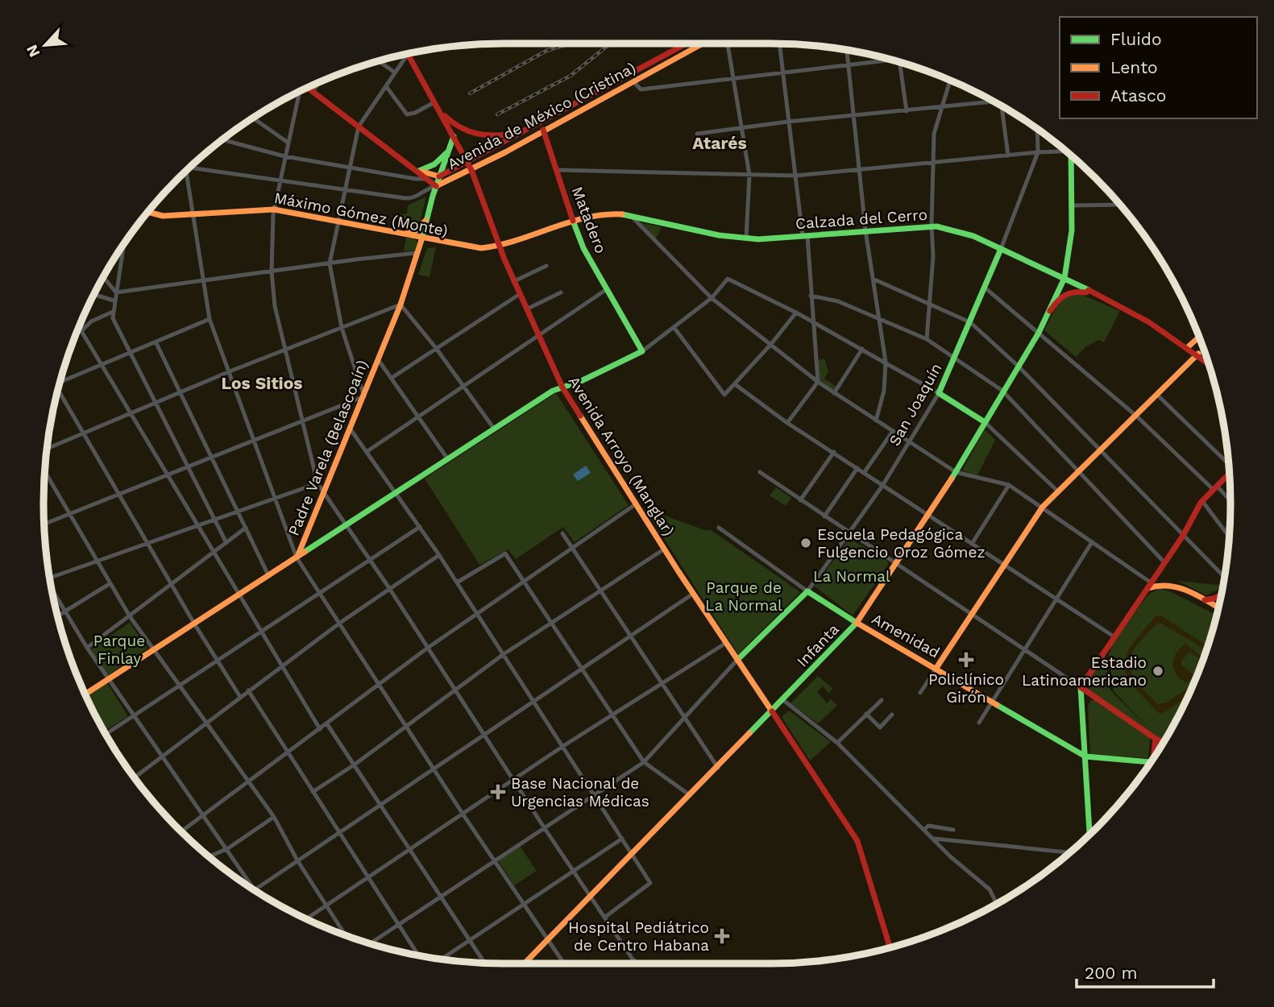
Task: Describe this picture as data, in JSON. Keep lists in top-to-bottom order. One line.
{"streets":{"main road":["Avenida de México (Cristina)","Máximo Gómez (Monte)","Calzada del Cerro","Matadero","San Joaquín","Padre Varela (Belascoaín)","Avenida Arroyo (Manglar)","Amenidad","Infanta"]},"crossings":[["Avenida de México (Cristina)","Matadero"],["Avenida de México (Cristina)","Padre Varela (Belascoaín)"],["Avenida de México (Cristina)","Avenida Arroyo (Manglar)"],["Máximo Gómez (Monte)","Calzada del Cerro"],["Máximo Gómez (Monte)","Matadero"],["Máximo Gómez (Monte)","Padre Varela (Belascoaín)"],["Máximo Gómez (Monte)","Avenida Arroyo (Manglar)"],["Calzada del Cerro","Matadero"],["Calzada del Cerro","San Joaquín"],["Calzada del Cerro","Infanta"],["San Joaquín","Avenida Arroyo (Manglar)"],["San Joaquín","Amenidad"],["Padre Varela (Belascoaín)","Avenida Arroyo (Manglar)"],["Avenida Arroyo (Manglar)","Infanta"],["Amenidad","Infanta"]],"districts":["Atarés","Los Sitios"],"parks":["La Normal","Parque de La Normal","Parque Finlay"],"places":{"other":["Escuela Pedagógica Fulgencio Oroz Gómez","Estadio Latinoamericano"],"health":["Policlínico Girón","Base Nacional de Urgencias Médicas","Hospital Pediátrico de Centro Habana"]},"legend":["Fluido","Lento","Atasco"],"scale_bar":"200 m","north":"bottom left"}
